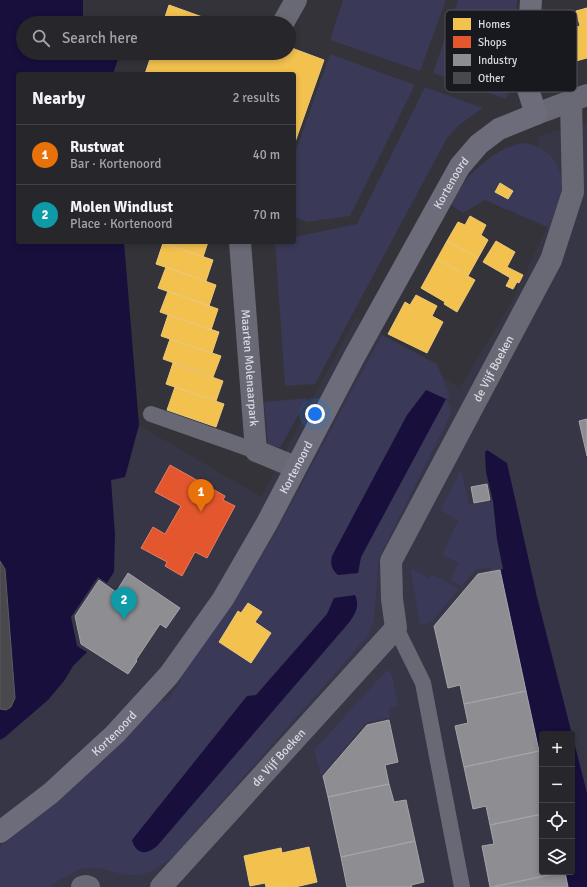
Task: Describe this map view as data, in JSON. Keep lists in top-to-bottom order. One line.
{"streets":{"street":["Kortenoord","Maarten Molenaarpark","de Vijf Boeken"]},"crossings":[["Kortenoord","de Vijf Boeken"]],"legend":["Homes","Shops","Industry","Other"],"page":{"search":"Search here","heading":["Nearby","2 results"],"list":[{"mark":"1","name":"Rustwat","note":"Bar · Kortenoord","value":"40 m"},{"mark":"2","name":"Molen Windlust","note":"Place · Kortenoord","value":"70 m"}],"pins":["1","2"],"map_buttons":["+","−"]}}
